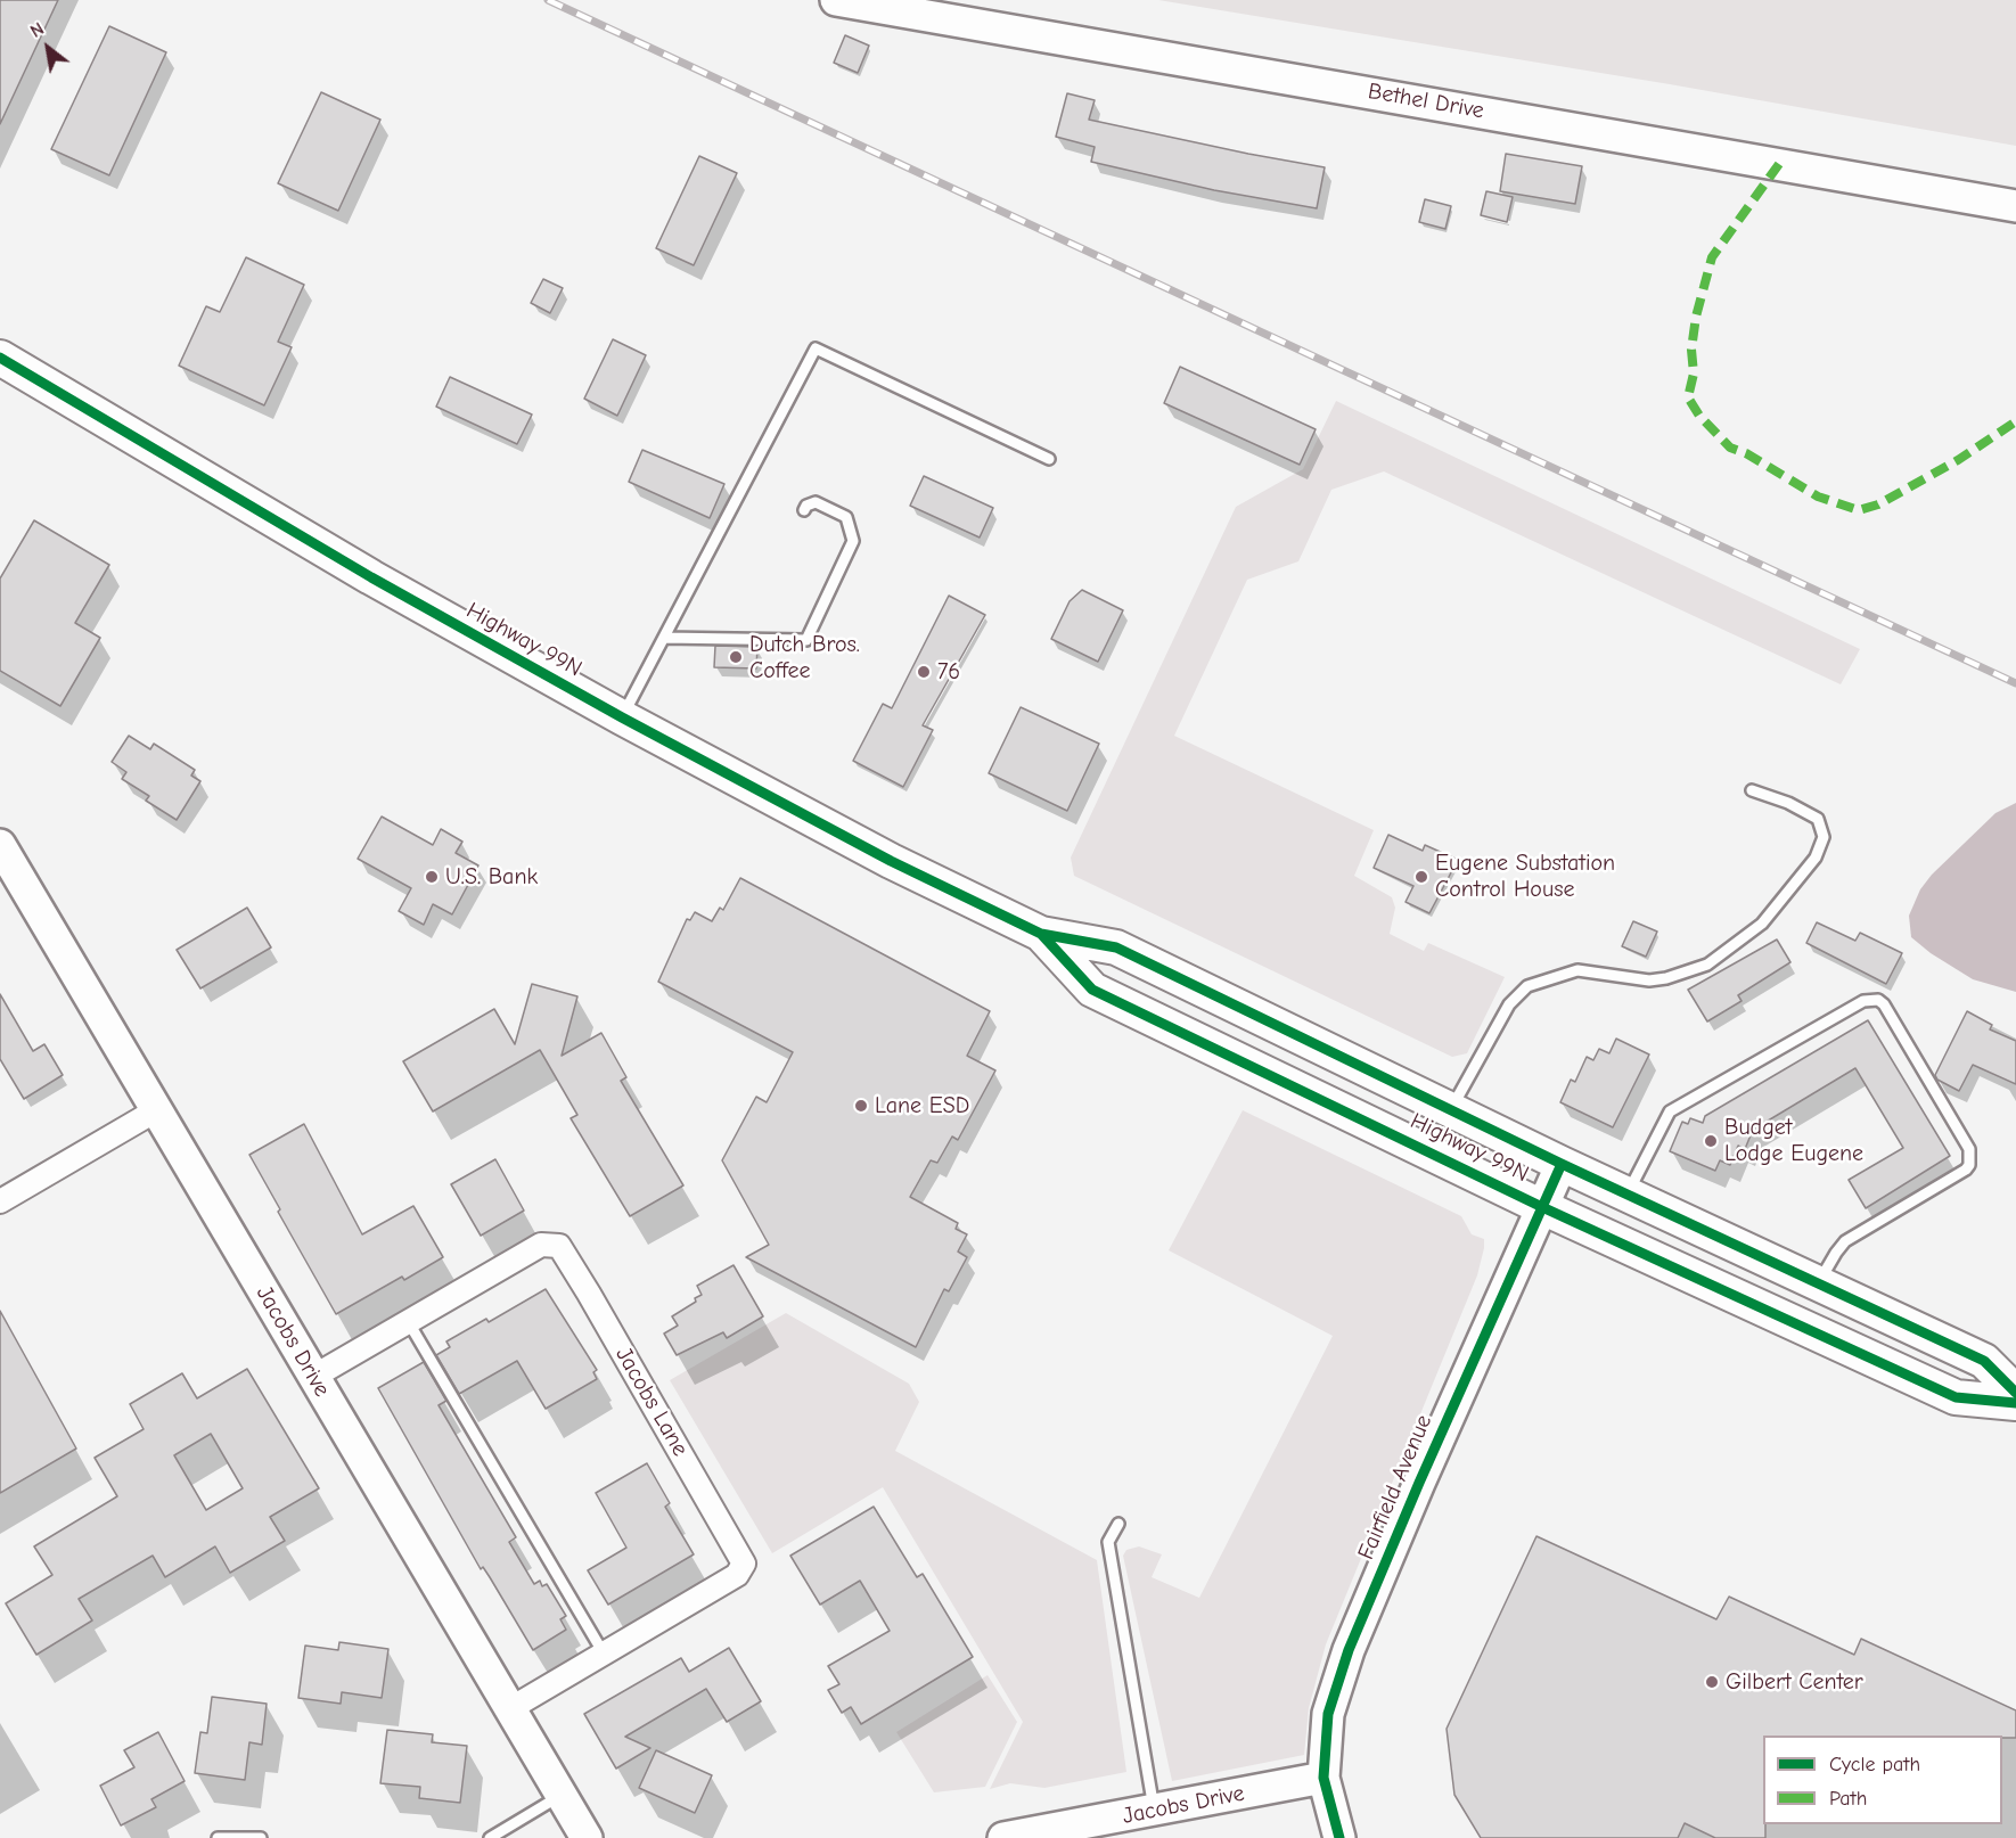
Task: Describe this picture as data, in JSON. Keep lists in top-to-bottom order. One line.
{"streets":{"main road":["Highway 99N"],"street":["Bethel Drive","Jacobs Drive","Jacobs Lane","Fairfield Avenue"]},"crossings":[["Highway 99N","Fairfield Avenue"],["Jacobs Drive","Jacobs Lane"],["Jacobs Drive","Fairfield Avenue"]],"places":["Dutch Bros. Coffee","76","U.S. Bank","Eugene Substation Control House","Lane ESD","Budget Lodge Eugene","Gilbert Center"],"legend":["Cycle path","Path"],"north":"top left"}
